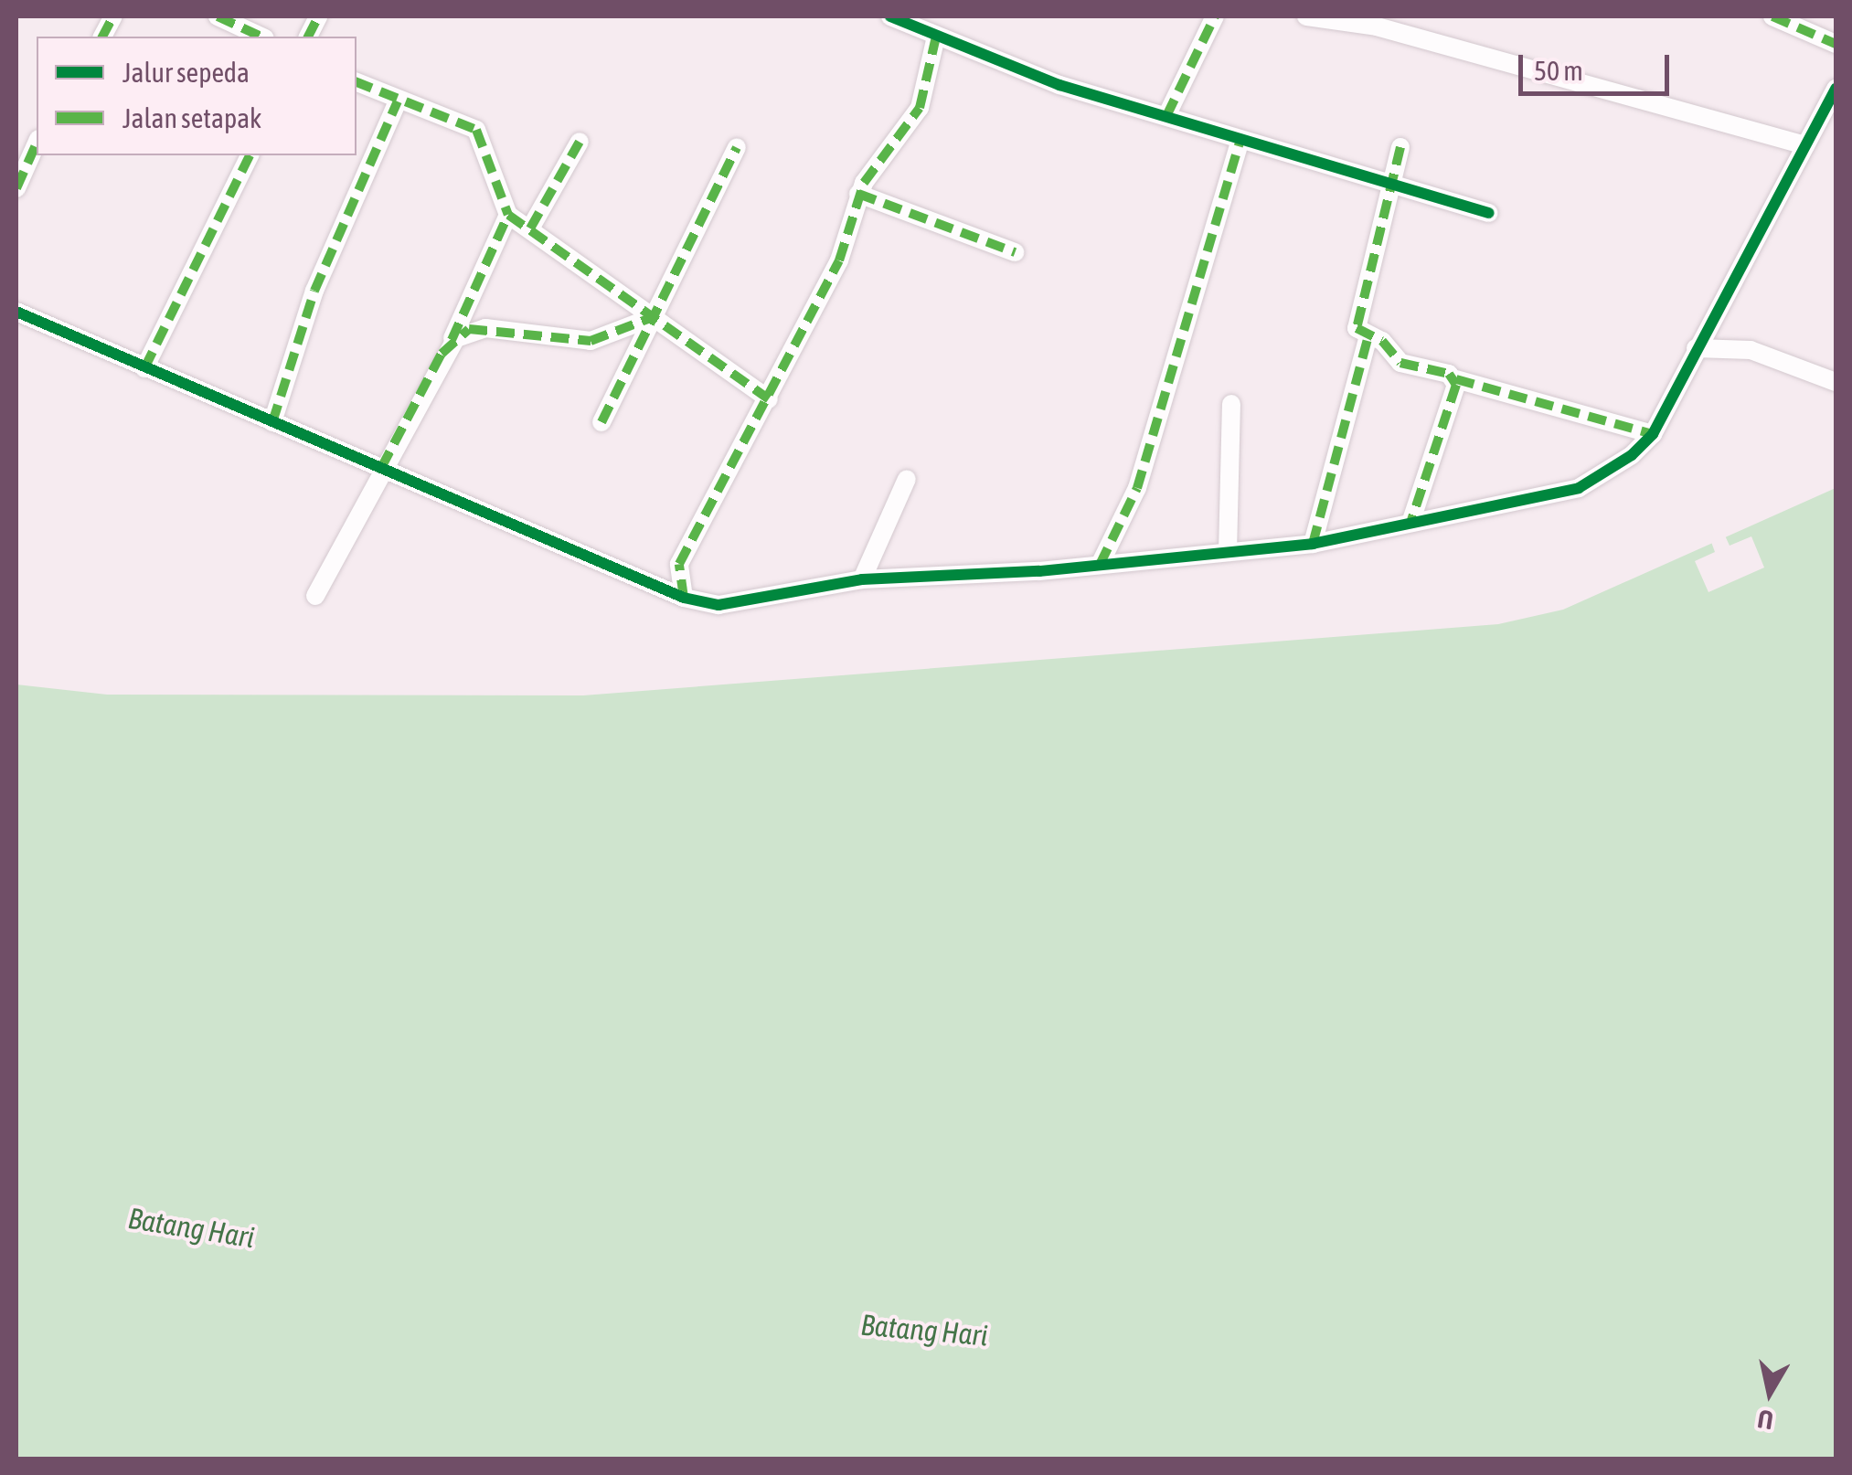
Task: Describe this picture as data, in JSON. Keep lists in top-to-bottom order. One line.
{"water":["Batang Hari"],"legend":["Jalur sepeda","Jalan setapak"],"scale_bar":"50 m","north":"bottom"}
